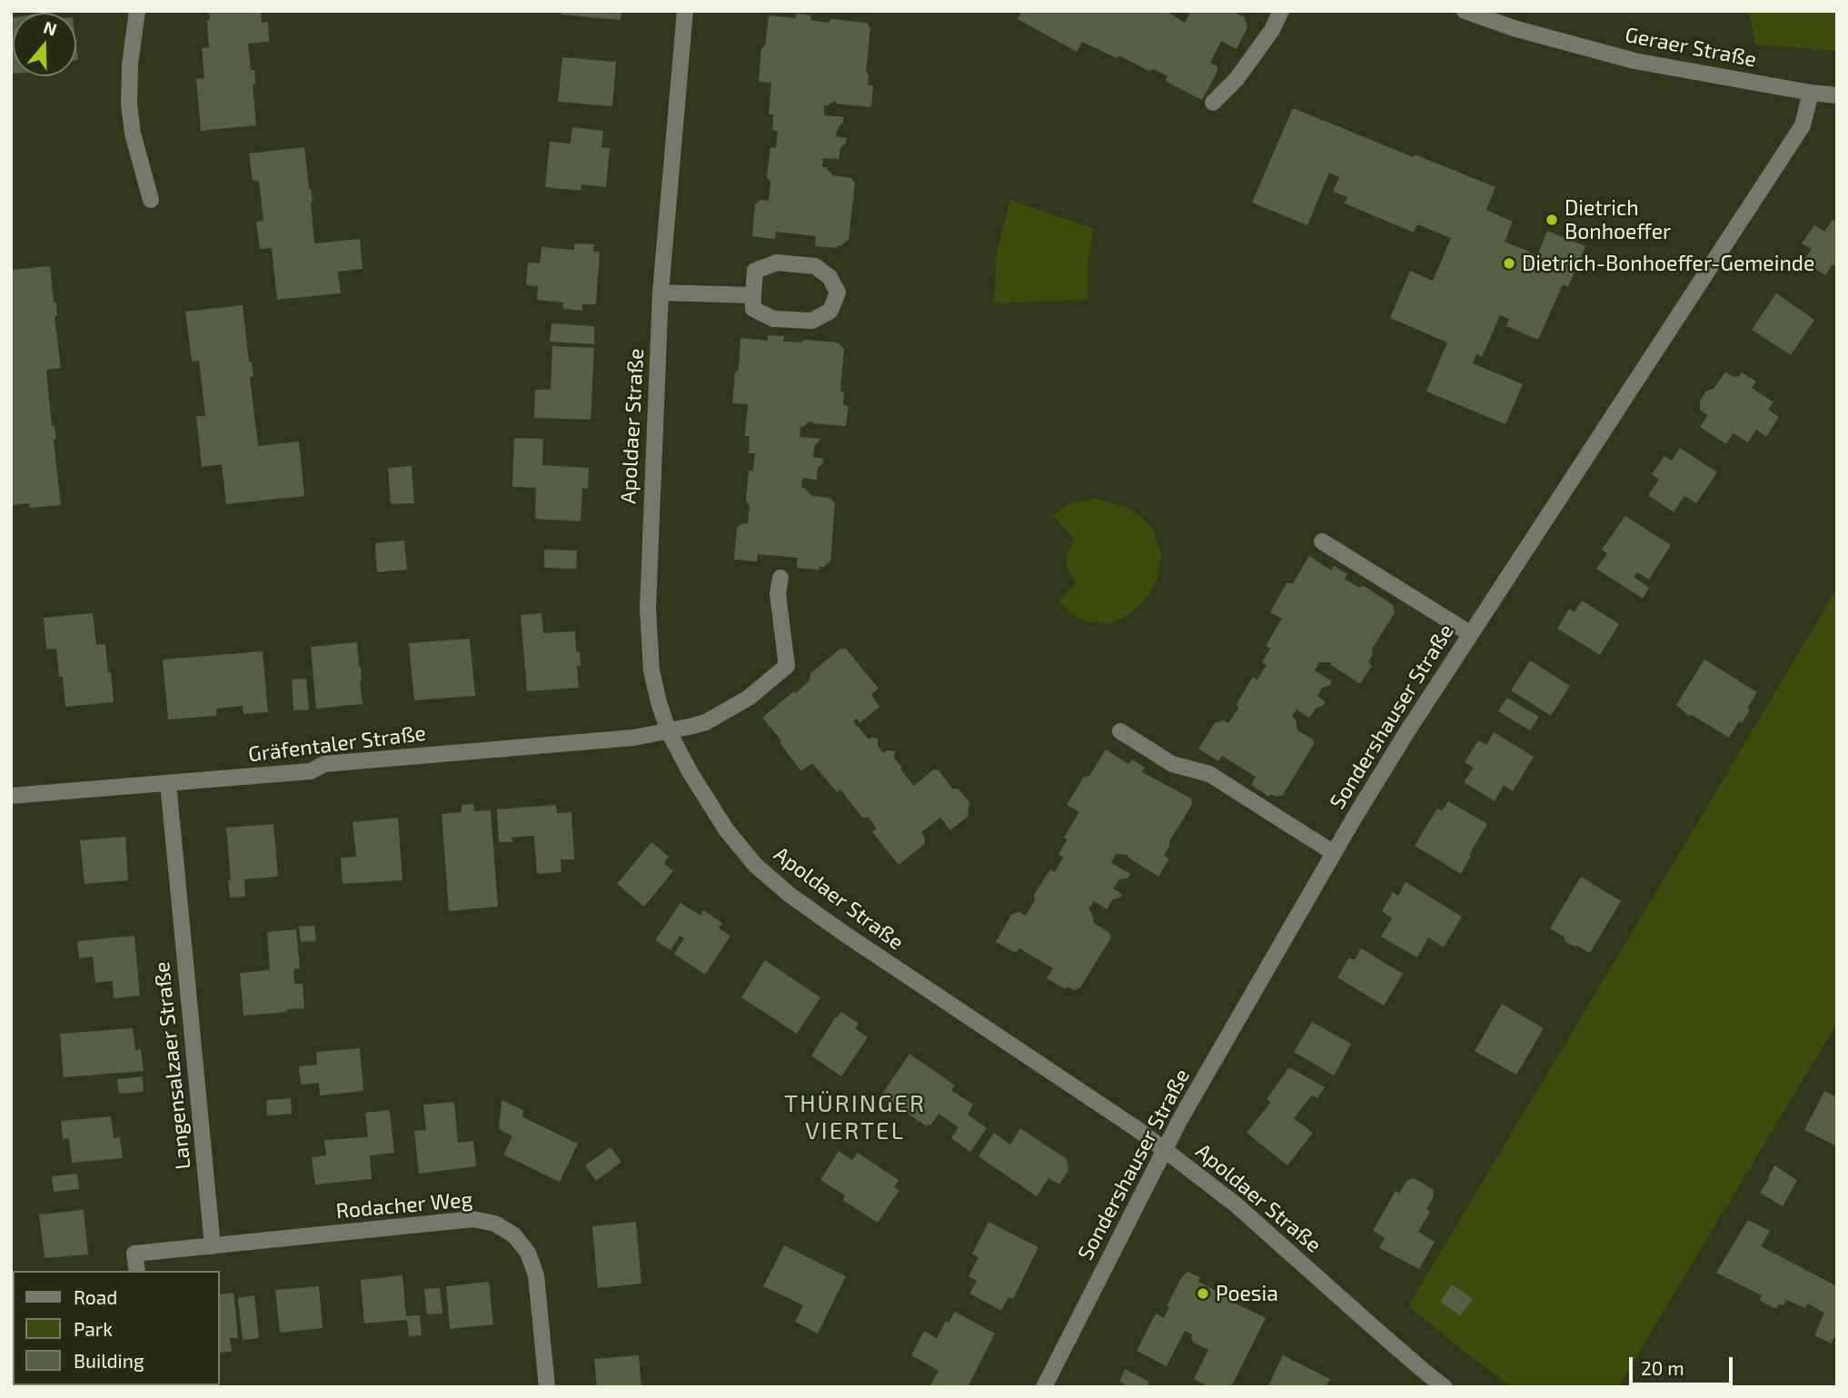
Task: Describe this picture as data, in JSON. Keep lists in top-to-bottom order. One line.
{"streets":{"street":["Geraer Straße","Apoldaer Straße","Sondershauser Straße","Gräfentaler Straße","Langensalzaer Straße","Rodacher Weg"]},"crossings":[["Geraer Straße","Sondershauser Straße"],["Apoldaer Straße","Sondershauser Straße"],["Apoldaer Straße","Gräfentaler Straße"],["Gräfentaler Straße","Langensalzaer Straße"],["Langensalzaer Straße","Rodacher Weg"]],"districts":["THÜRINGER VIERTEL"],"places":["Dietrich Bonhoeffer","Dietrich-Bonhoeffer-Gemeinde","Poesia"],"legend":["Road","Park","Building"],"scale_bar":"20 m","north":"top"}
